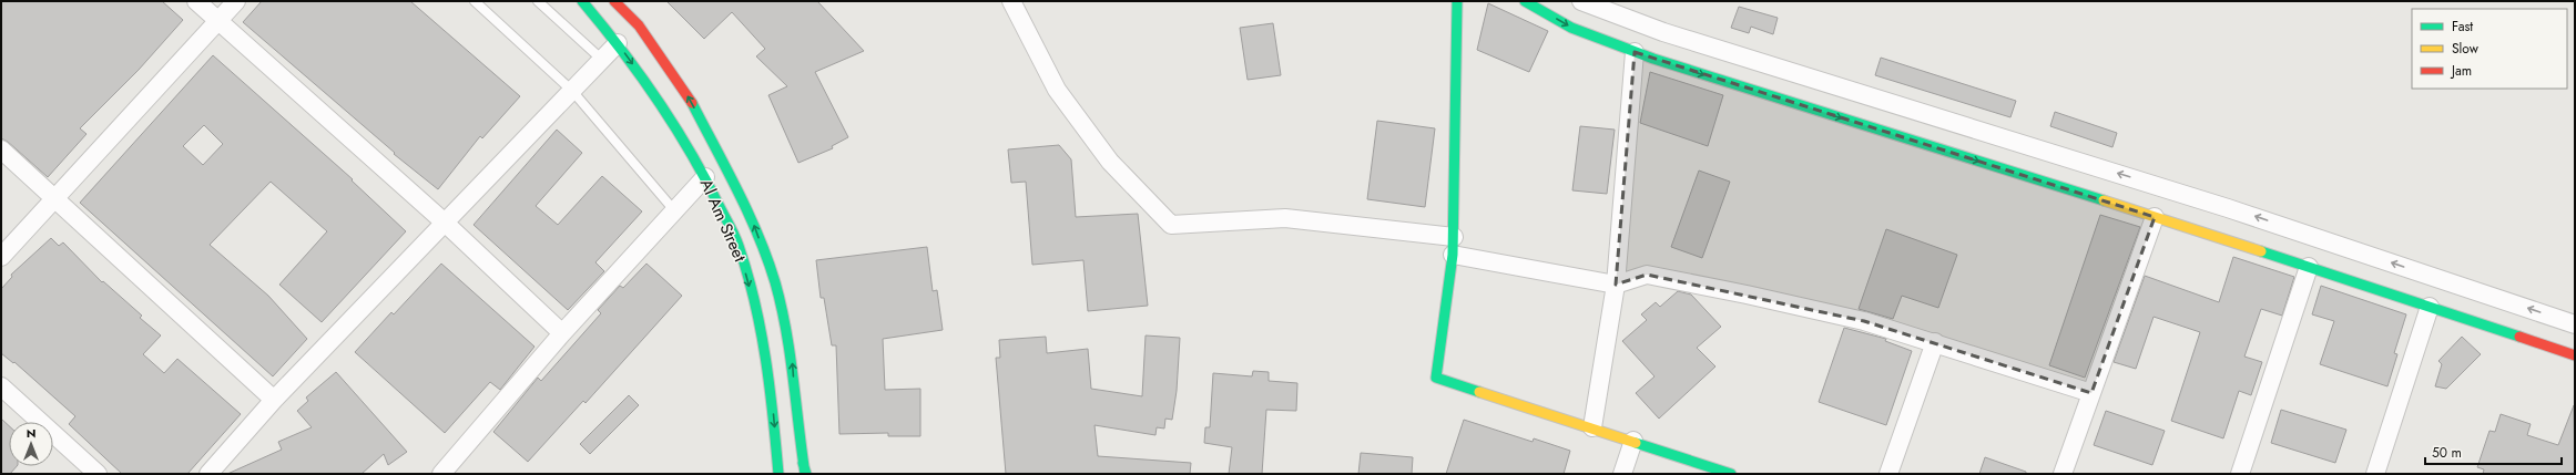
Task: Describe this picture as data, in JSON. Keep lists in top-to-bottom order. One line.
{"streets":{"street":["Al Am Street"]},"legend":["Fast","Slow","Jam"],"scale_bar":"50 m","north":"top"}
